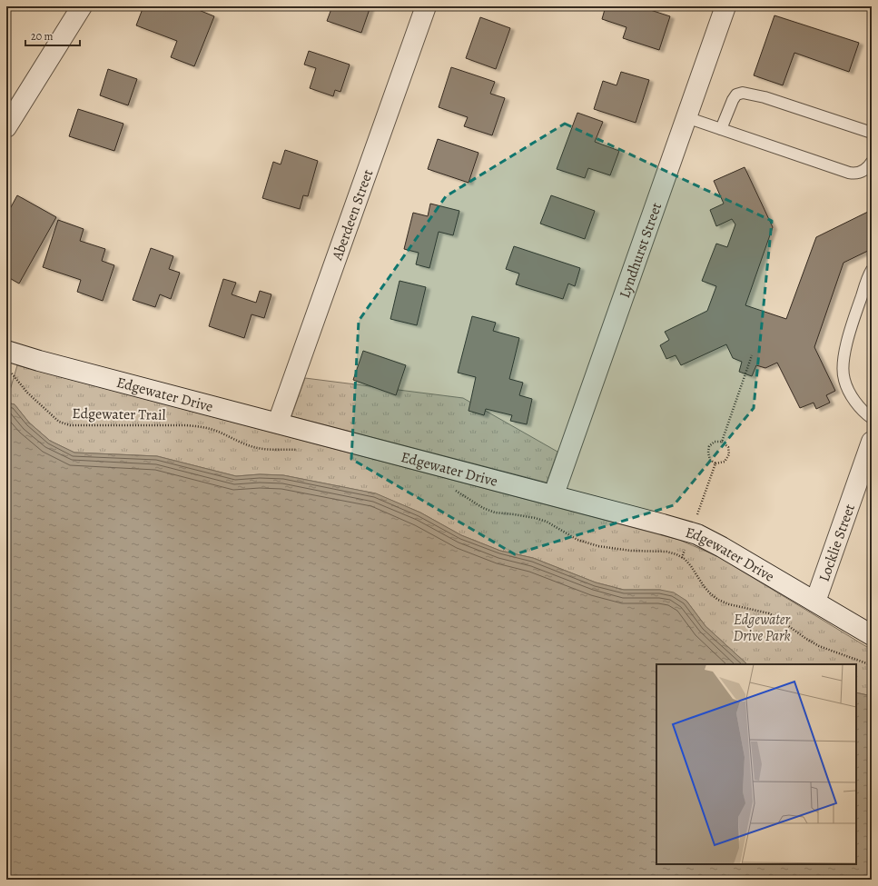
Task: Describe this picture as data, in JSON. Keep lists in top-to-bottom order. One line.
{"streets":{"street":["Aberdeen Street","Lyndhurst Street","Edgewater Drive","Locklie Street"],"path":["Edgewater Trail"]},"crossings":[["Aberdeen Street","Edgewater Drive"],["Lyndhurst Street","Edgewater Drive"],["Edgewater Drive","Locklie Street"]],"parks":["Edgewater Drive Park"],"scale_bar":"20 m"}
